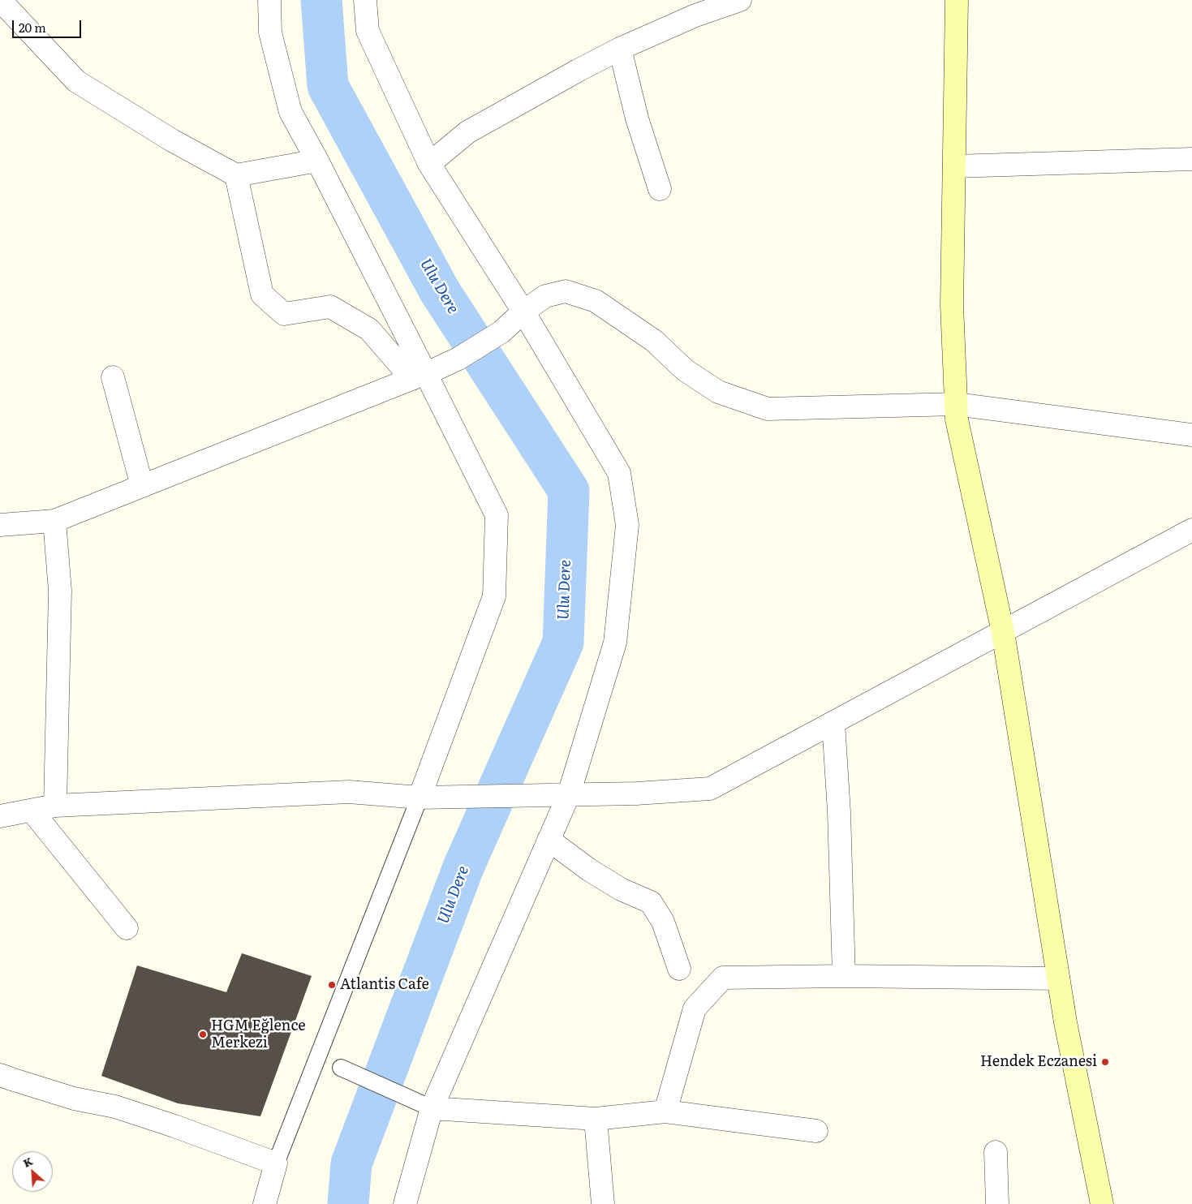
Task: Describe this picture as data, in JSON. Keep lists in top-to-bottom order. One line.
{"water":["Ulu Dere"],"places":["Atlantis Cafe","HGM Eğlence Merkezi","Hendek Eczanesi"],"scale_bar":"20 m","north":"top left"}
